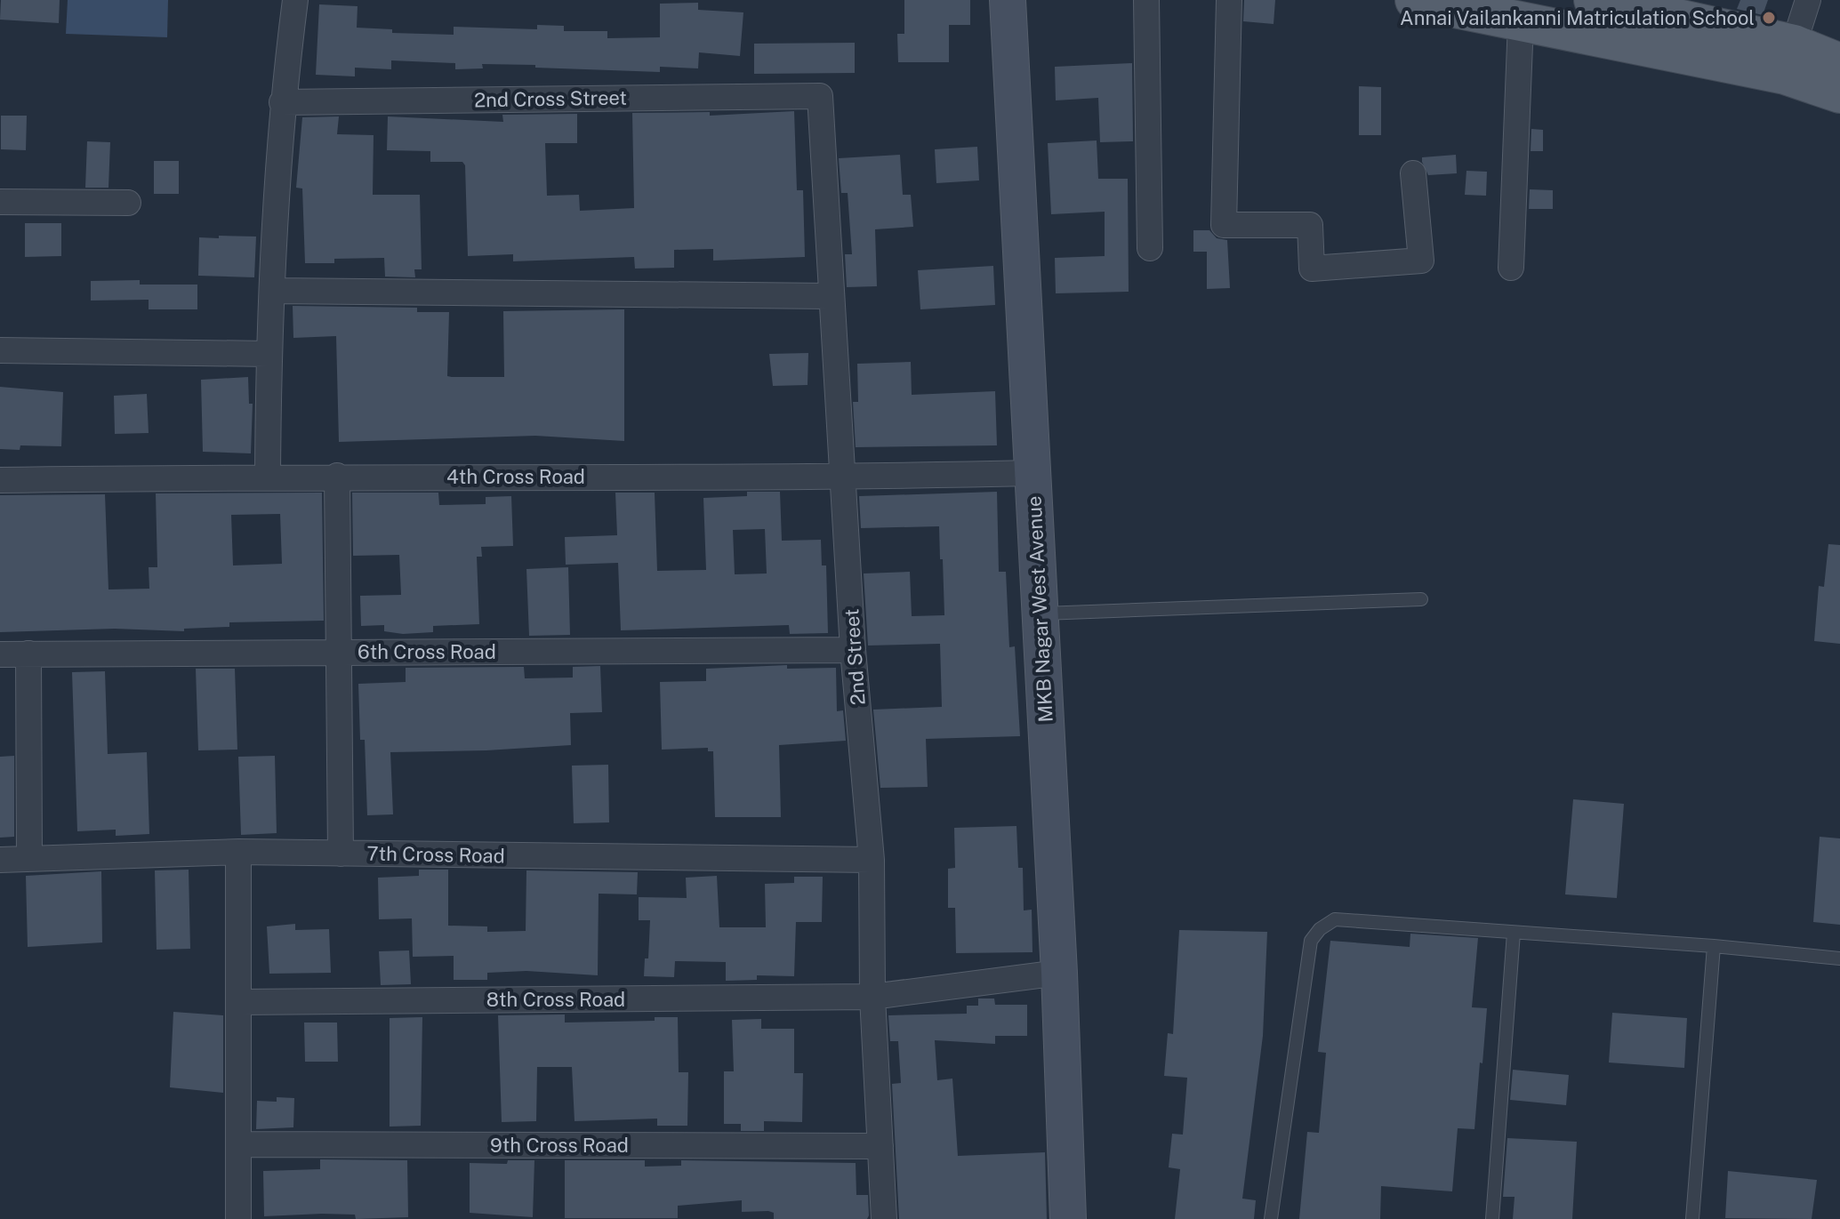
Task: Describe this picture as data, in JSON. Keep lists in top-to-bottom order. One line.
{"streets":{"main road":["MKB Nagar West Avenue"],"street":["2nd Cross Street","4th Cross Road","6th Cross Road","2nd Street","7th Cross Road","8th Cross Road","9th Cross Road"]},"crossings":[["2nd Cross Street","2nd Street"],["4th Cross Road","MKB Nagar West Avenue"],["4th Cross Road","2nd Street"],["MKB Nagar West Avenue","8th Cross Road"],["6th Cross Road","2nd Street"],["2nd Street","7th Cross Road"],["2nd Street","8th Cross Road"],["2nd Street","9th Cross Road"]],"places":["Annai Vailankanni Matriculation School"]}
